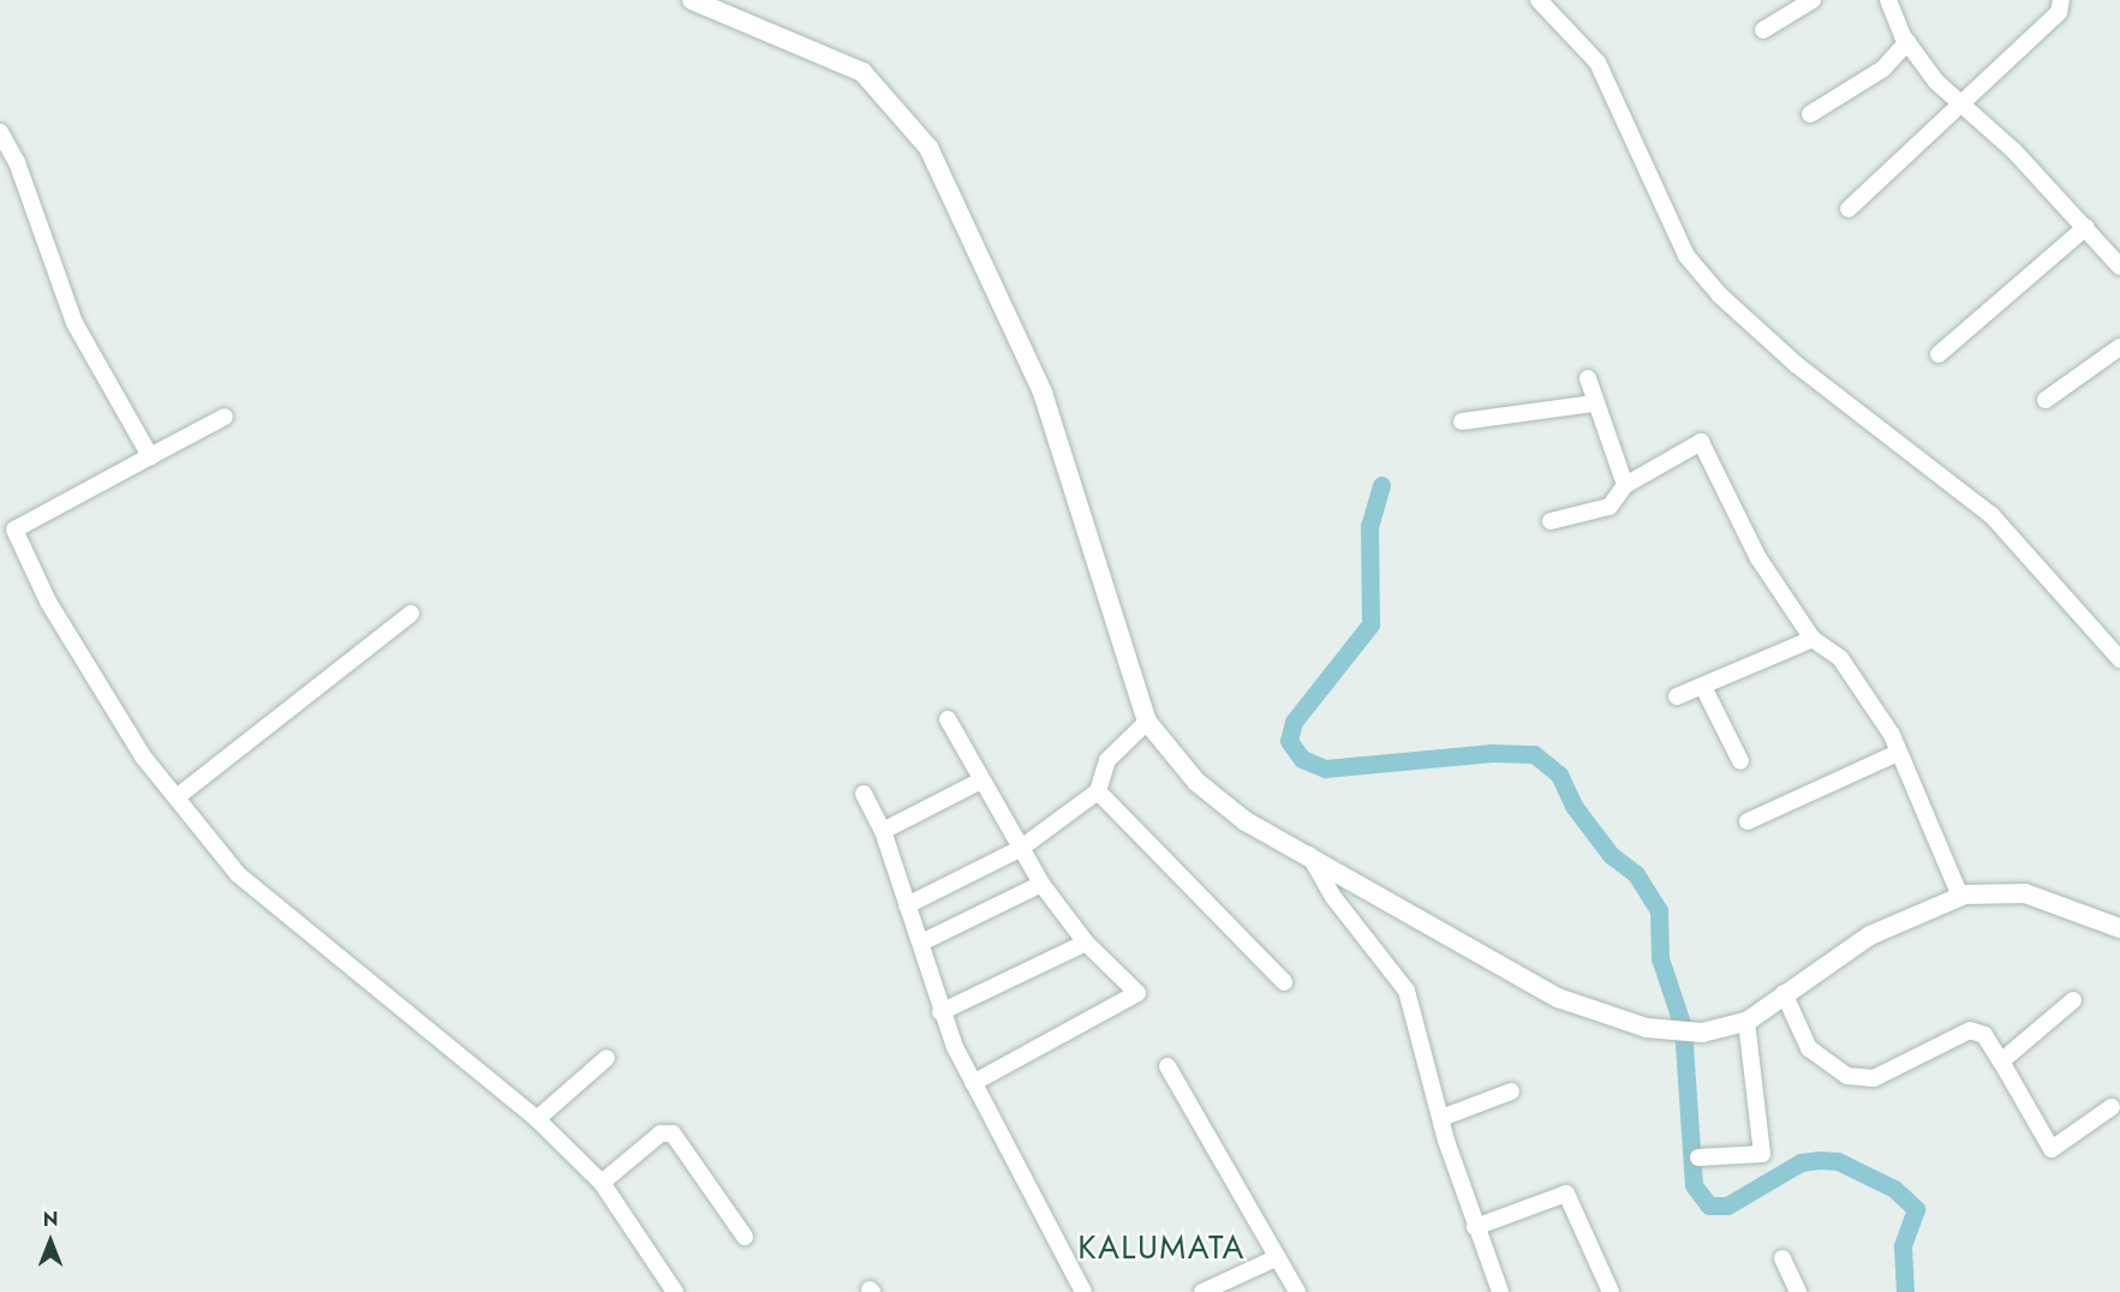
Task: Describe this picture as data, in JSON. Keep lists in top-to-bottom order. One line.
{"districts":["KALUMATA"],"north":"top"}
